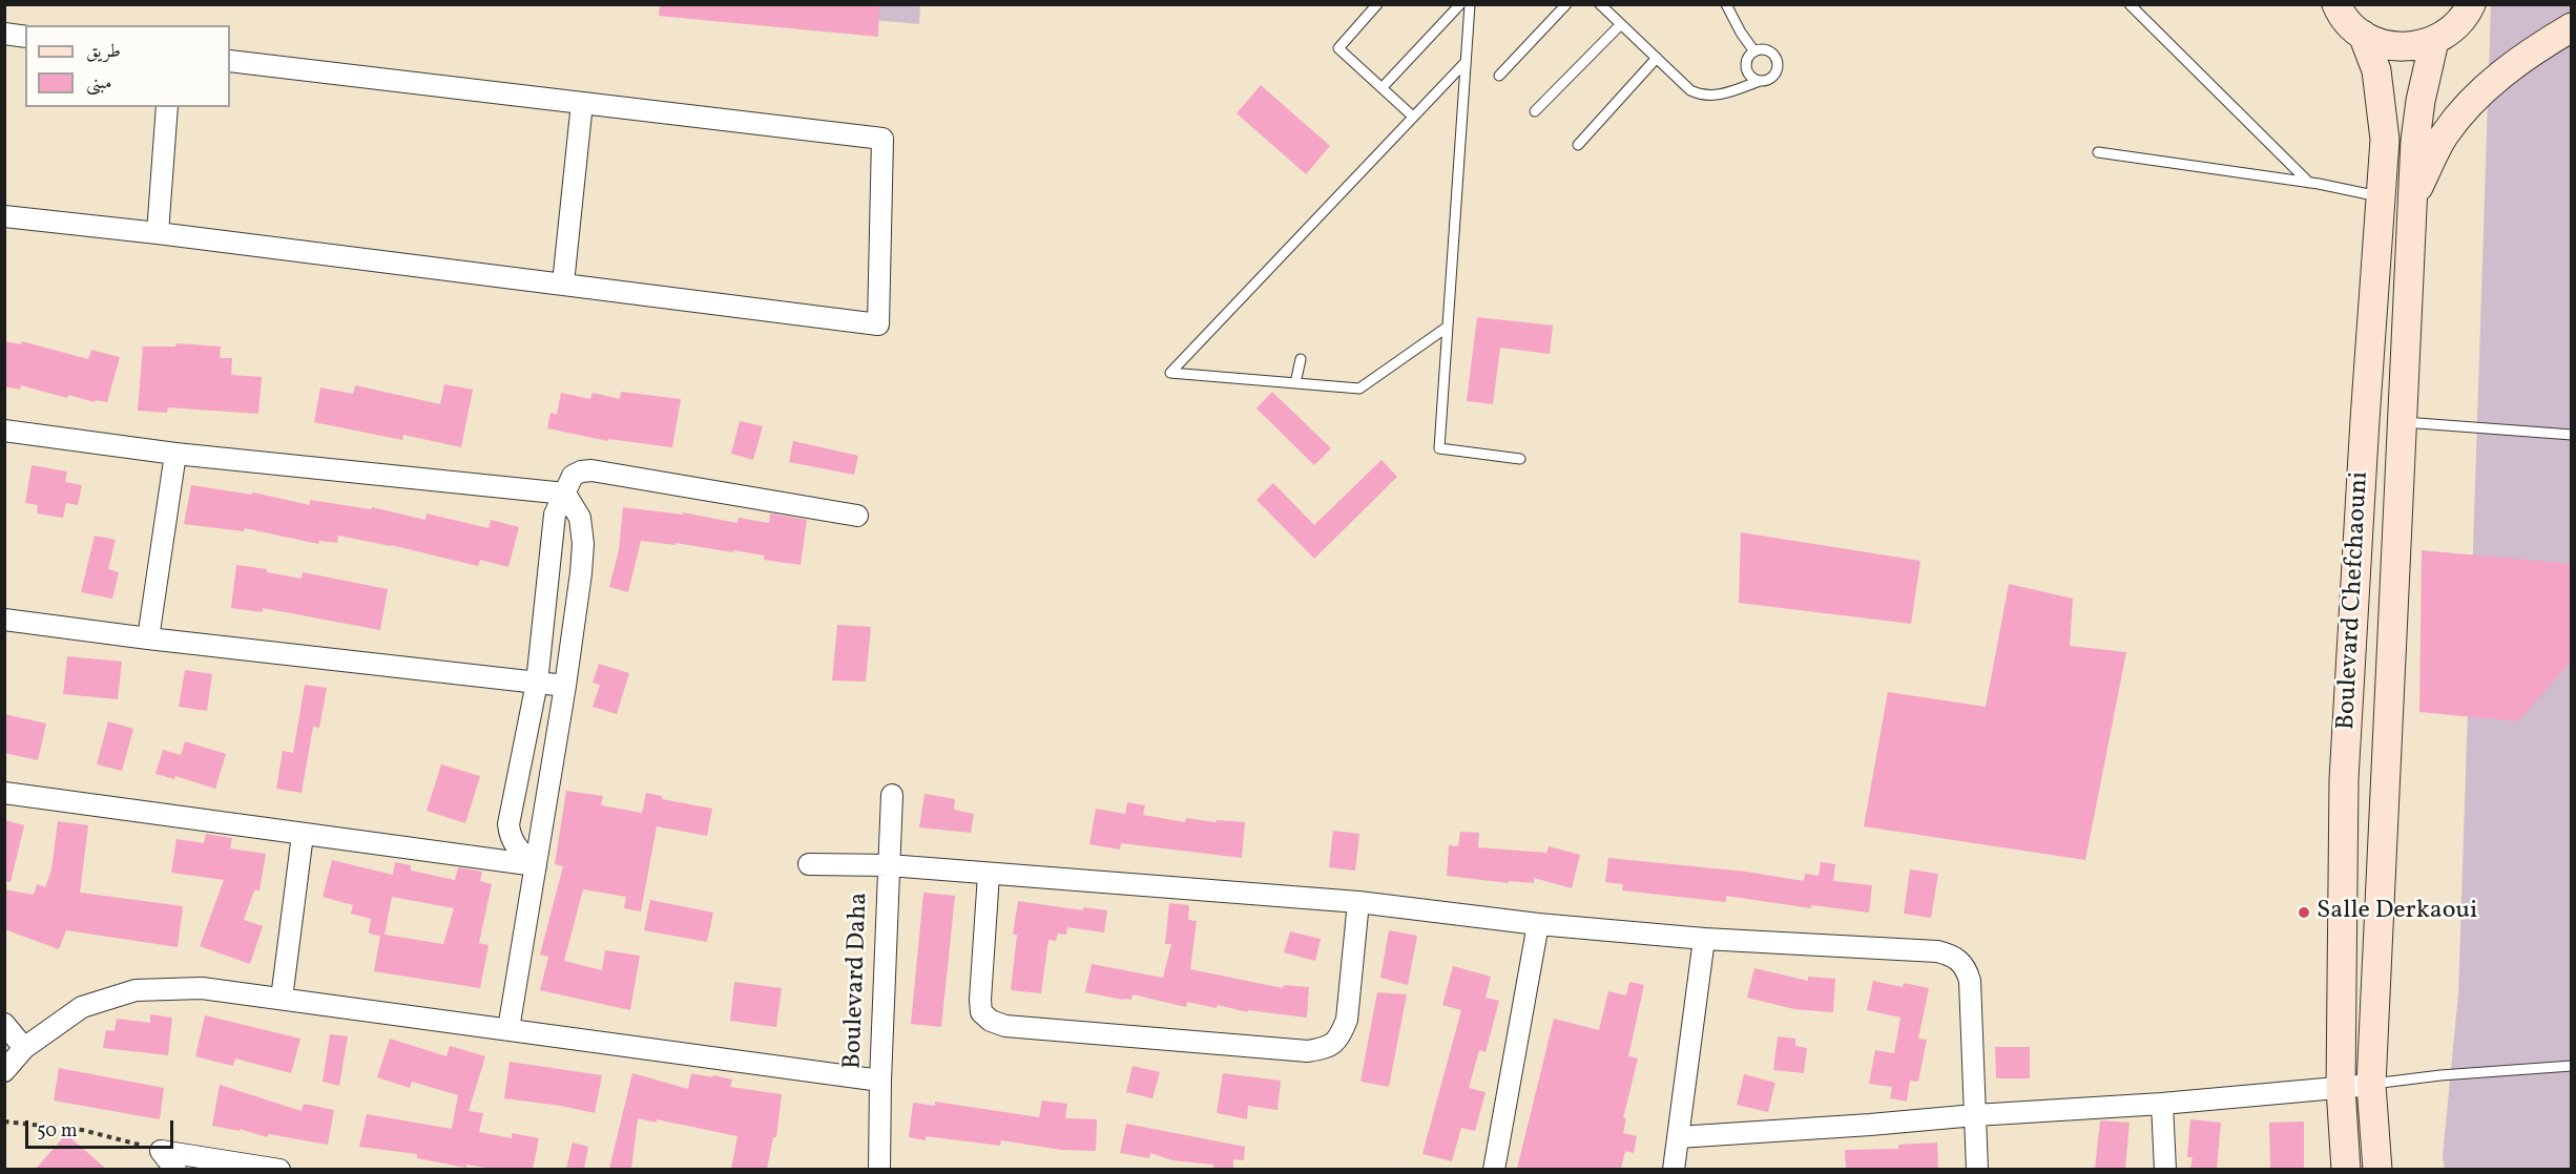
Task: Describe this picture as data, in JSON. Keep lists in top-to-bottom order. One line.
{"streets":{"street":["Boulevard Chefchaouni","Boulevard Daha"]},"places":["Salle Derkaoui"],"legend":["طريق","مبنى"],"scale_bar":"50 m"}
